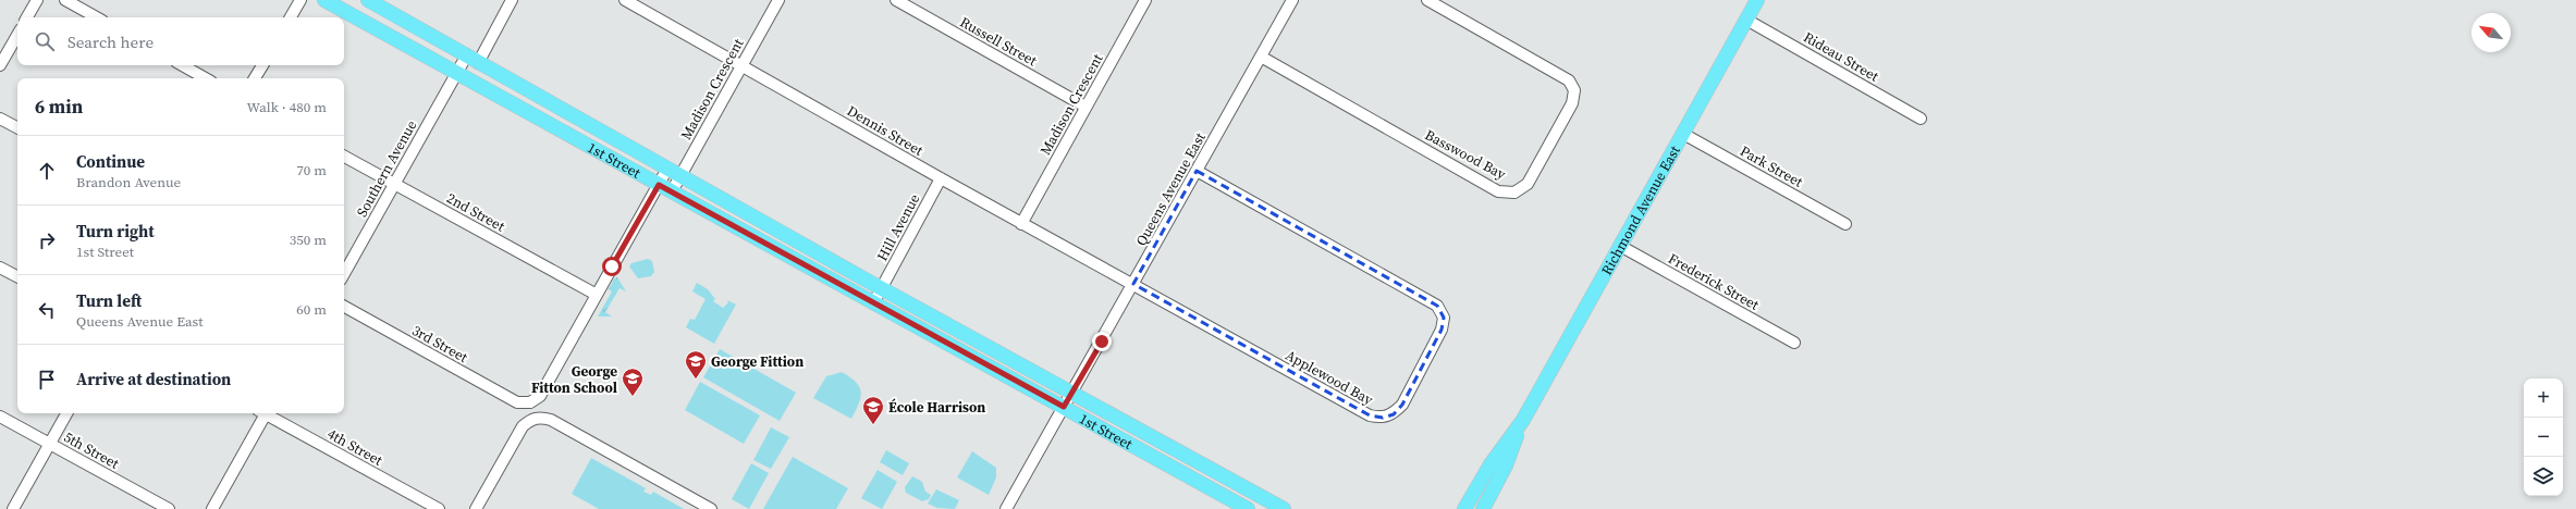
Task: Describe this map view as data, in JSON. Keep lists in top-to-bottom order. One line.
{"streets":{"main road":["1st Street","Richmond Avenue East"],"street":["Russell Street","Rideau Street","Madison Crescent","Dennis Street","Basswood Bay","Park Street","Southern Avenue","Queens Avenue East","2nd Street","Hill Avenue","Frederick Street","3rd Street","Applewood Bay","4th Street","5th Street"]},"crossings":[["Russell Street","Madison Crescent"],["Rideau Street","Richmond Avenue East"],["Madison Crescent","Dennis Street"],["Madison Crescent","1st Street"],["Dennis Street","Queens Avenue East"],["Dennis Street","Hill Avenue"],["Dennis Street","Applewood Bay"],["Basswood Bay","Queens Avenue East"],["1st Street","Southern Avenue"],["1st Street","Queens Avenue East"],["1st Street","Hill Avenue"],["Park Street","Richmond Avenue East"],["Southern Avenue","2nd Street"],["Queens Avenue East","Applewood Bay"],["Richmond Avenue East","Frederick Street"],["2nd Street","3rd Street"]],"places":{"school or university":["George Fittion","George Fitton School","École Harrison"]},"north":"top left","page":{"search":"Search here","heading":["6 min","Walk · 480 m"],"list":[["Continue","Brandon Avenue","70 m"],["Turn right","1st Street","350 m"],["Turn left","Queens Avenue East","60 m"],"Arrive at destination"],"map_buttons":["+","−"]}}
